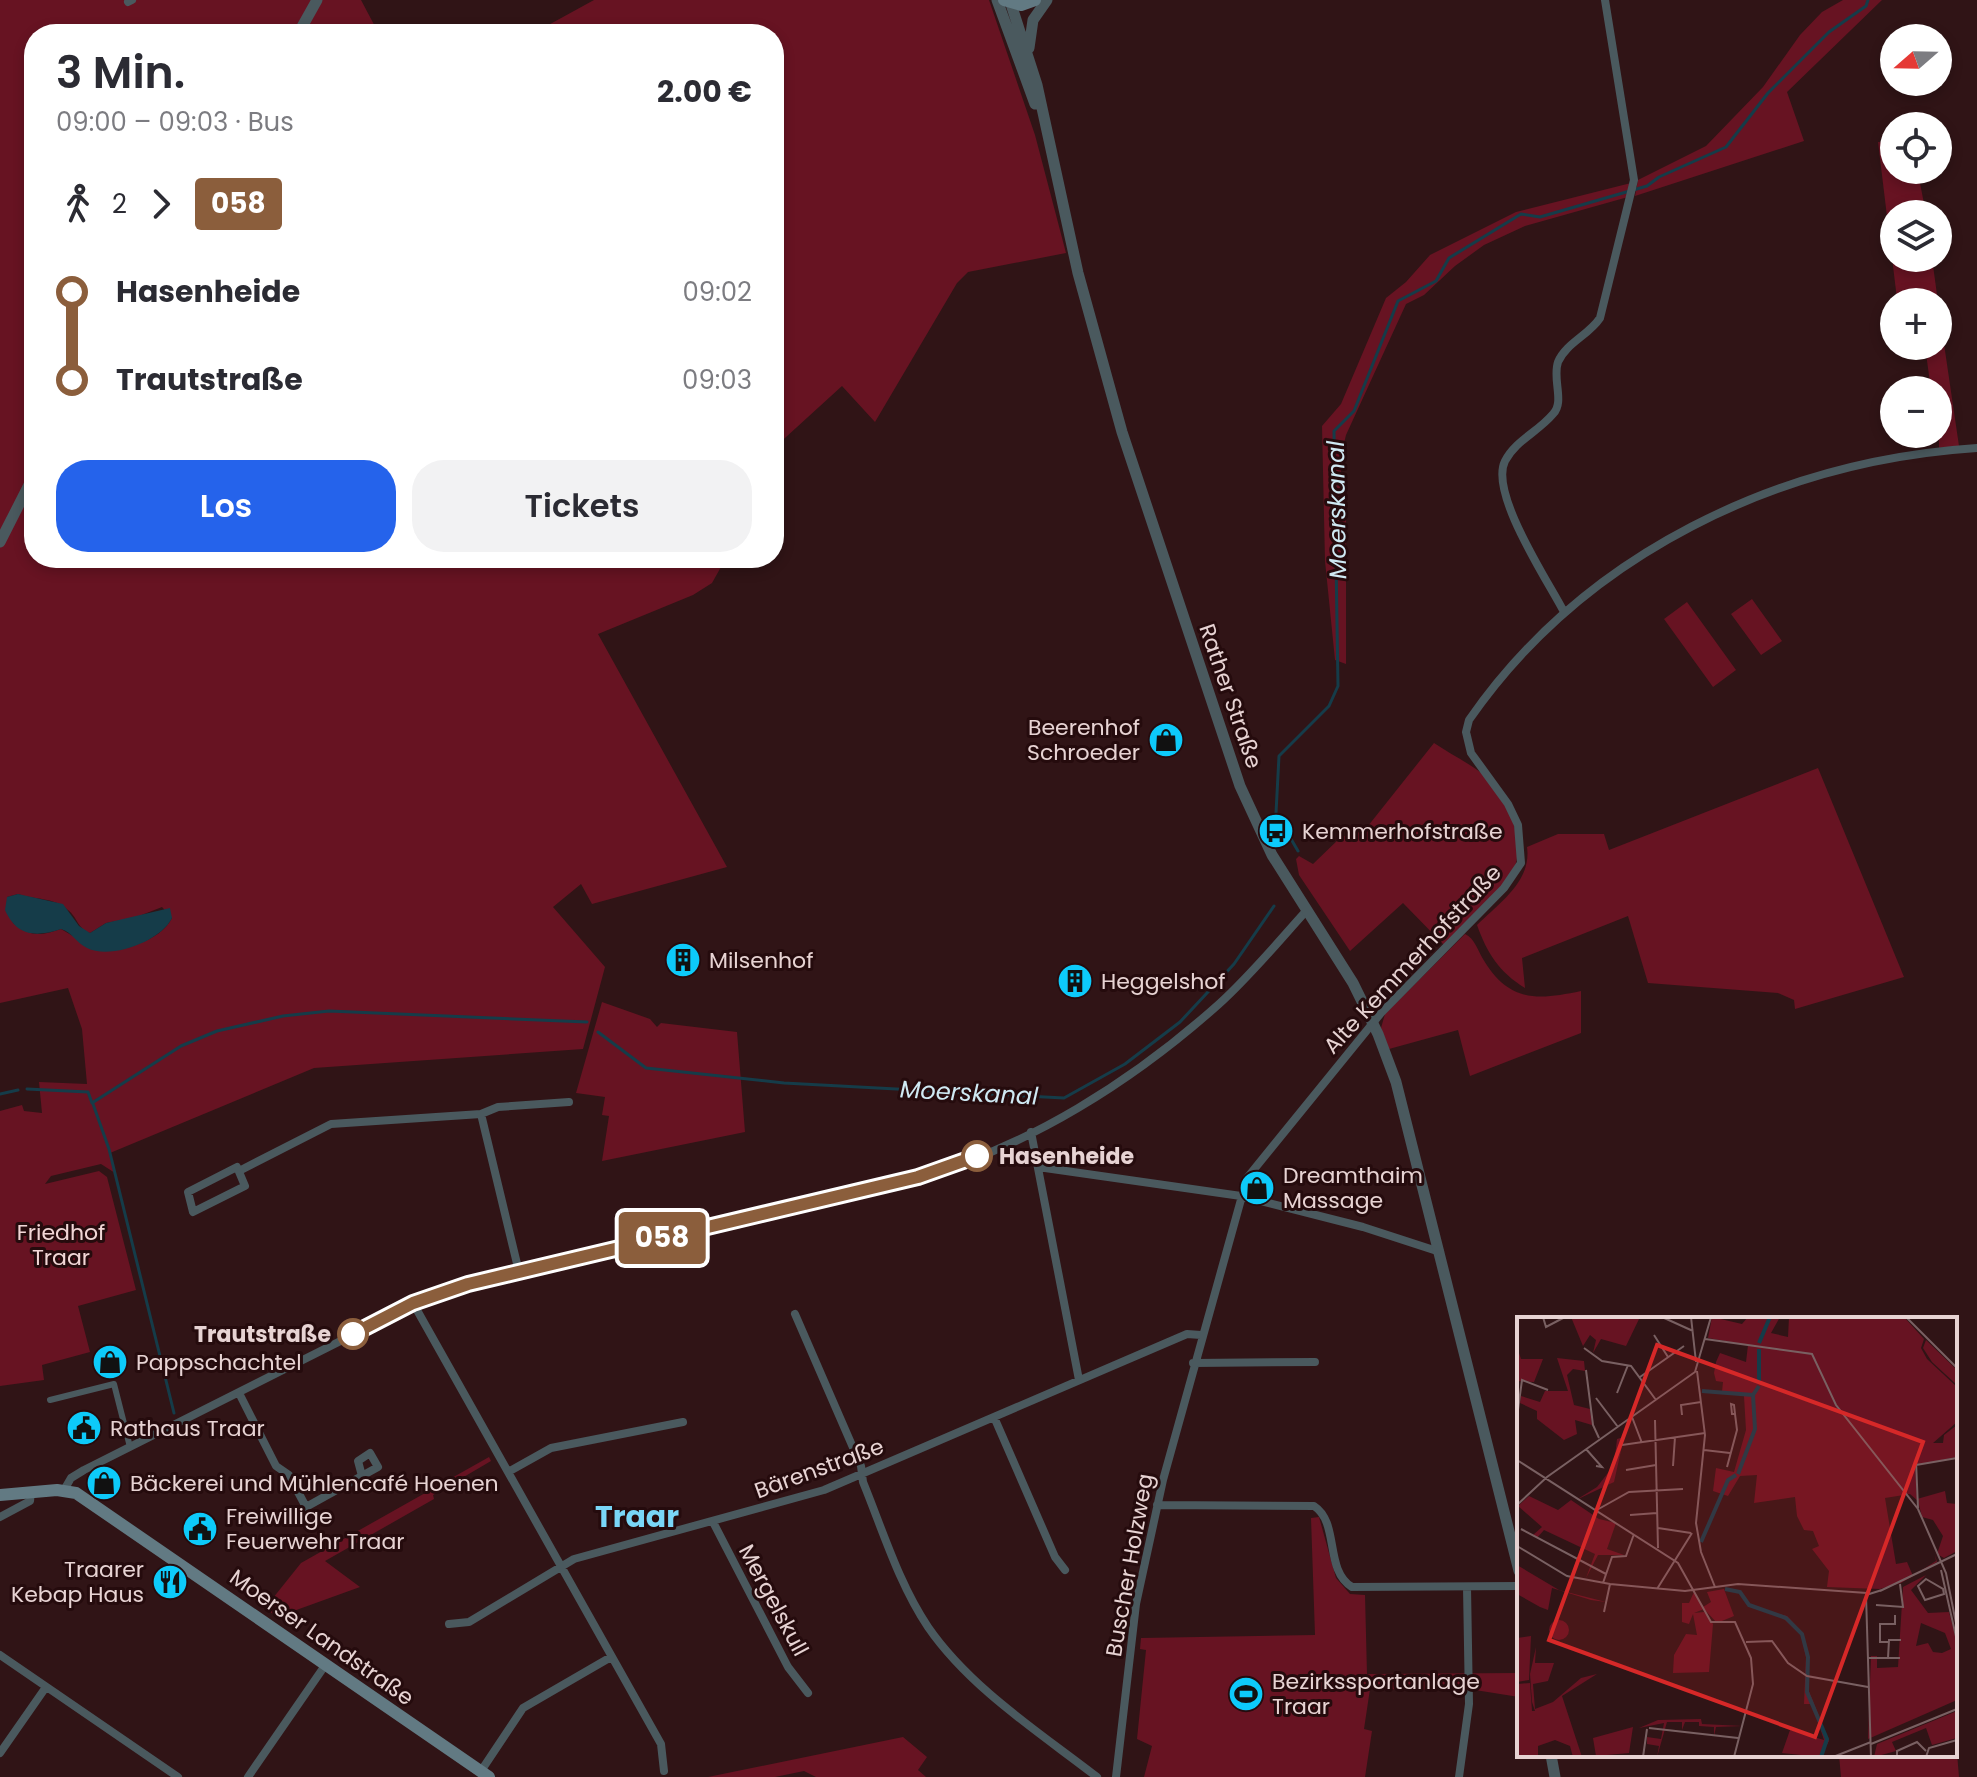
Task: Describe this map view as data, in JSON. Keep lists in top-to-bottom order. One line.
{"streets":{"main road":["Moerser Landstraße"],"street":["Rather Straße","Alte Kemmerhofstraße","Bärenstraße","Buscher Holzweg","Mergelskull"]},"crossings":[["Rather Straße","Alte Kemmerhofstraße"],["Alte Kemmerhofstraße","Buscher Holzweg"],["Bärenstraße","Buscher Holzweg"],["Bärenstraße","Mergelskull"]],"districts":["Traar"],"water":["Moerskanal"],"parks":["Friedhof Traar"],"places":{"shop":["Beerenhof Schroeder","Dreamthaim Massage","Pappschachtel","Bäckerei und Mühlencafé Hoenen"],"bus stop":["Kemmerhofstraße"],"building":["Milsenhof","Heggelshof"],"other":["Hasenheide","Trautstraße"],"public building":["Rathaus Traar","Freiwillige Feuerwehr Traar"],"restaurant":["Traarer Kebap Haus"],"sports":["Bezirkssportanlage Traar"]},"lines":["bus line 058"],"north":"left","page":{"on_map":"058","map_buttons":["+","−"],"heading":["3 Min.","09:00 – 09:03 · Bus","2.00 €"],"legs":["2","058"],"list":[{"name":"Hasenheide","value":"09:02"},{"name":"Trautstraße","value":"09:03"}],"buttons":["Los","Tickets"]}}
